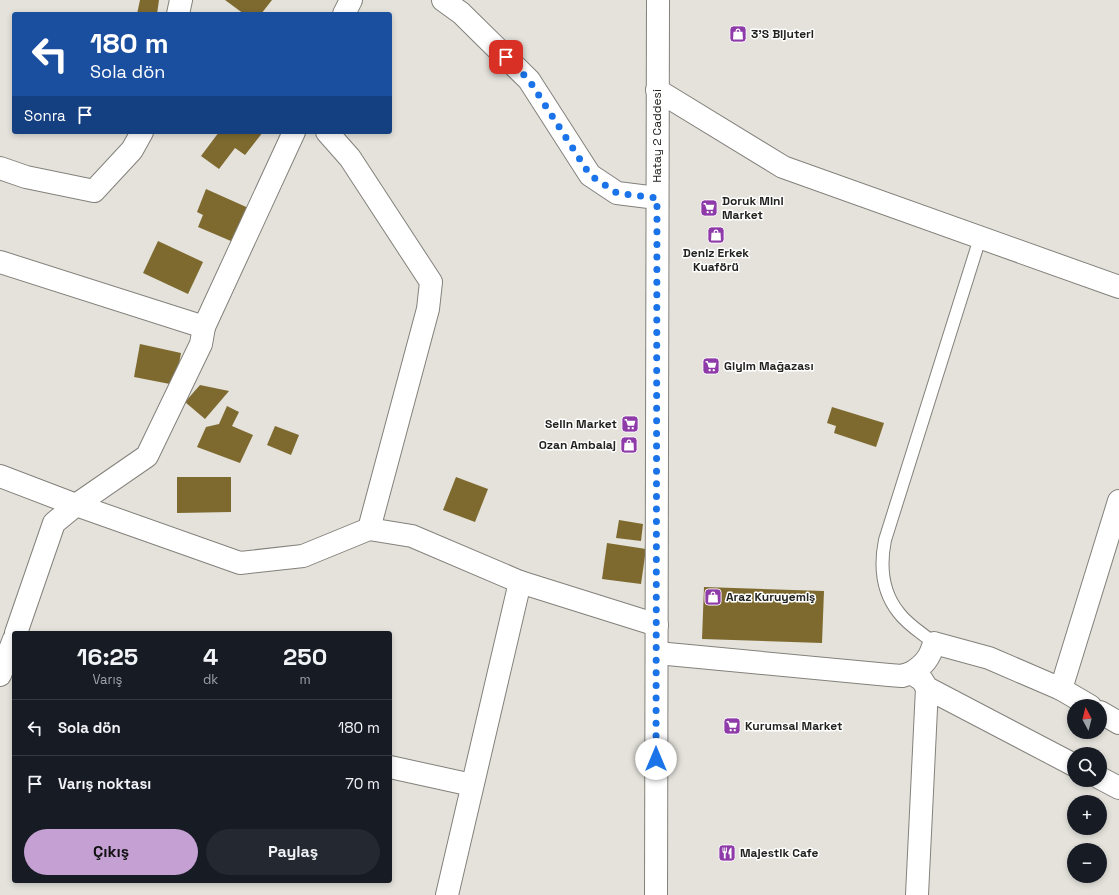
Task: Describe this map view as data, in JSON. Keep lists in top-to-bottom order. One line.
{"streets":{"street":["Hatay 2 Caddesi"]},"places":{"shop":["3'S Bijuteri","Deniz Erkek Kuaförü","Ozan Ambalaj","Araz Kuruyemiş"],"supermarket":["Doruk Mini Market","Giyim Mağazası","Selin Market","Kurumsal Market"],"restaurant":["Majestik Cafe"]},"north":"top","page":{"turn":["180 m","Sola dön"],"then":"Sonra","eta":["16:25","Varış","4","dk","250","m"],"map_buttons":["+","−"],"list":[{"name":"Sola dön","value":"180 m"},{"name":"Varış noktası","value":"70 m"}],"buttons":["Çıkış","Paylaş"]}}
